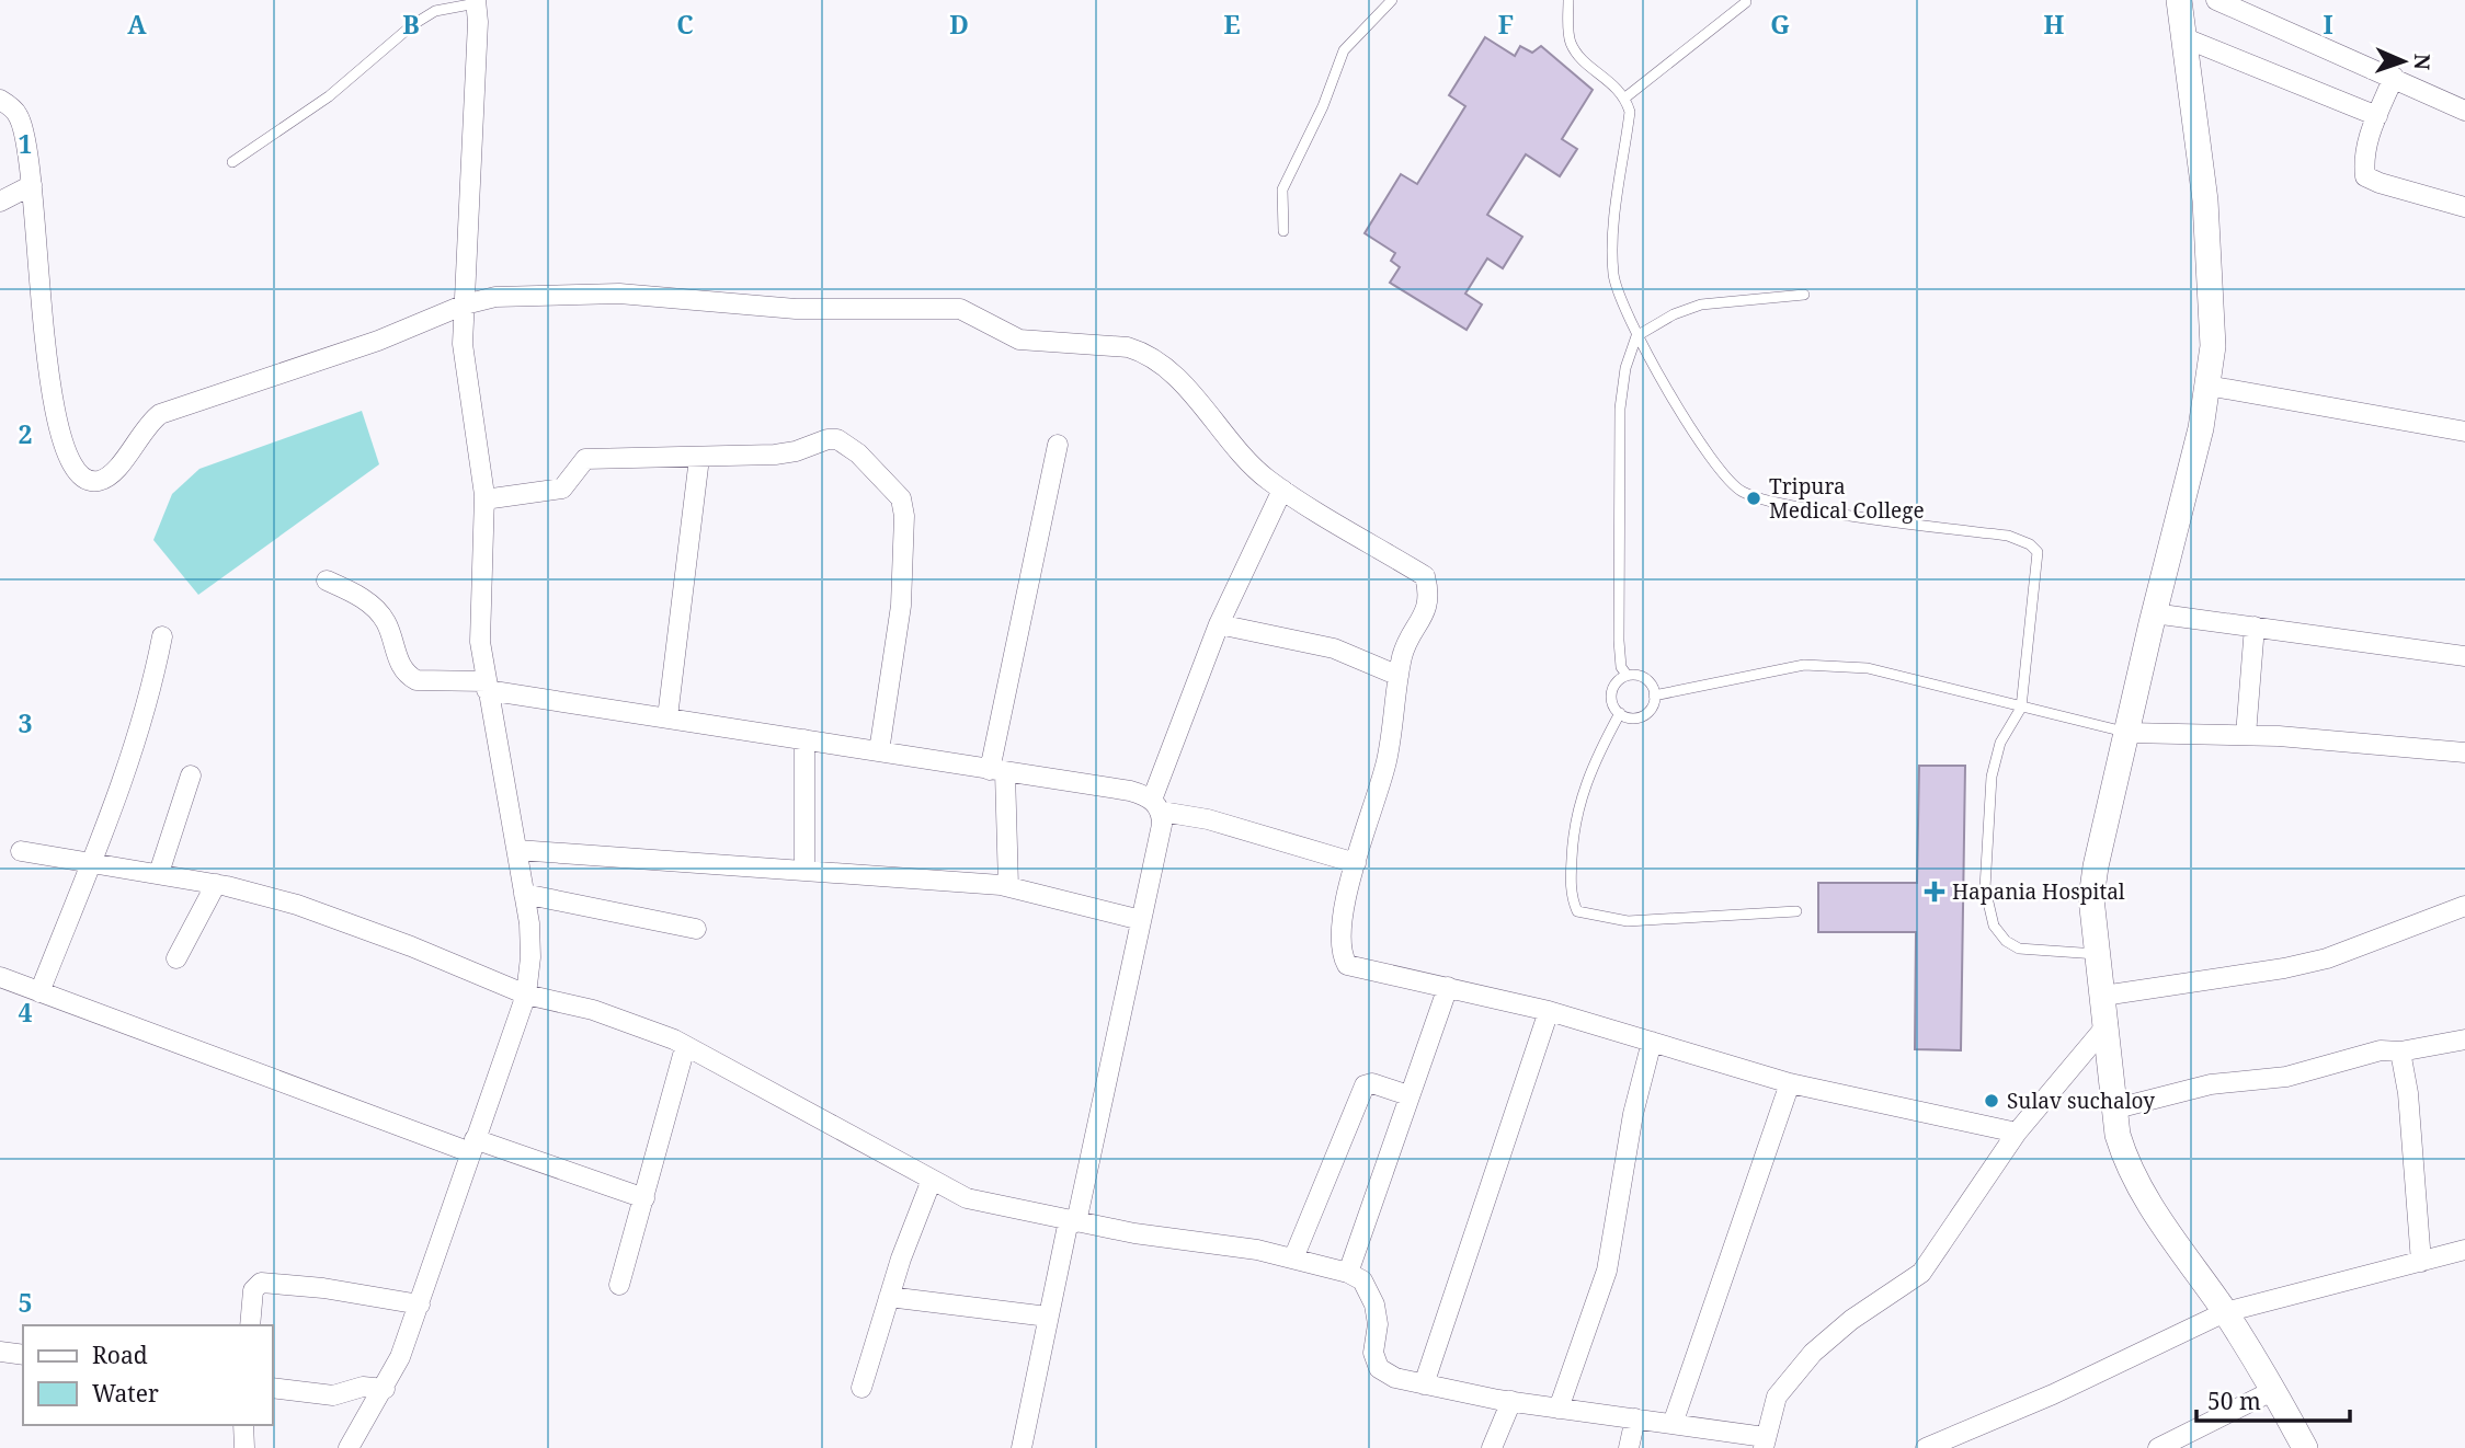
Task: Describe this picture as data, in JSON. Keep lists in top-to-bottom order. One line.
{"places":{"other":["Tripura Medical College","Sulav suchaloy"],"health":["Hapania Hospital"]},"legend":["Road","Water"],"scale_bar":"50 m","north":"right","grid":{"columns":["A","B","C","D","E","F","G","H","I"],"rows":["1","2","3","4","5"]}}
